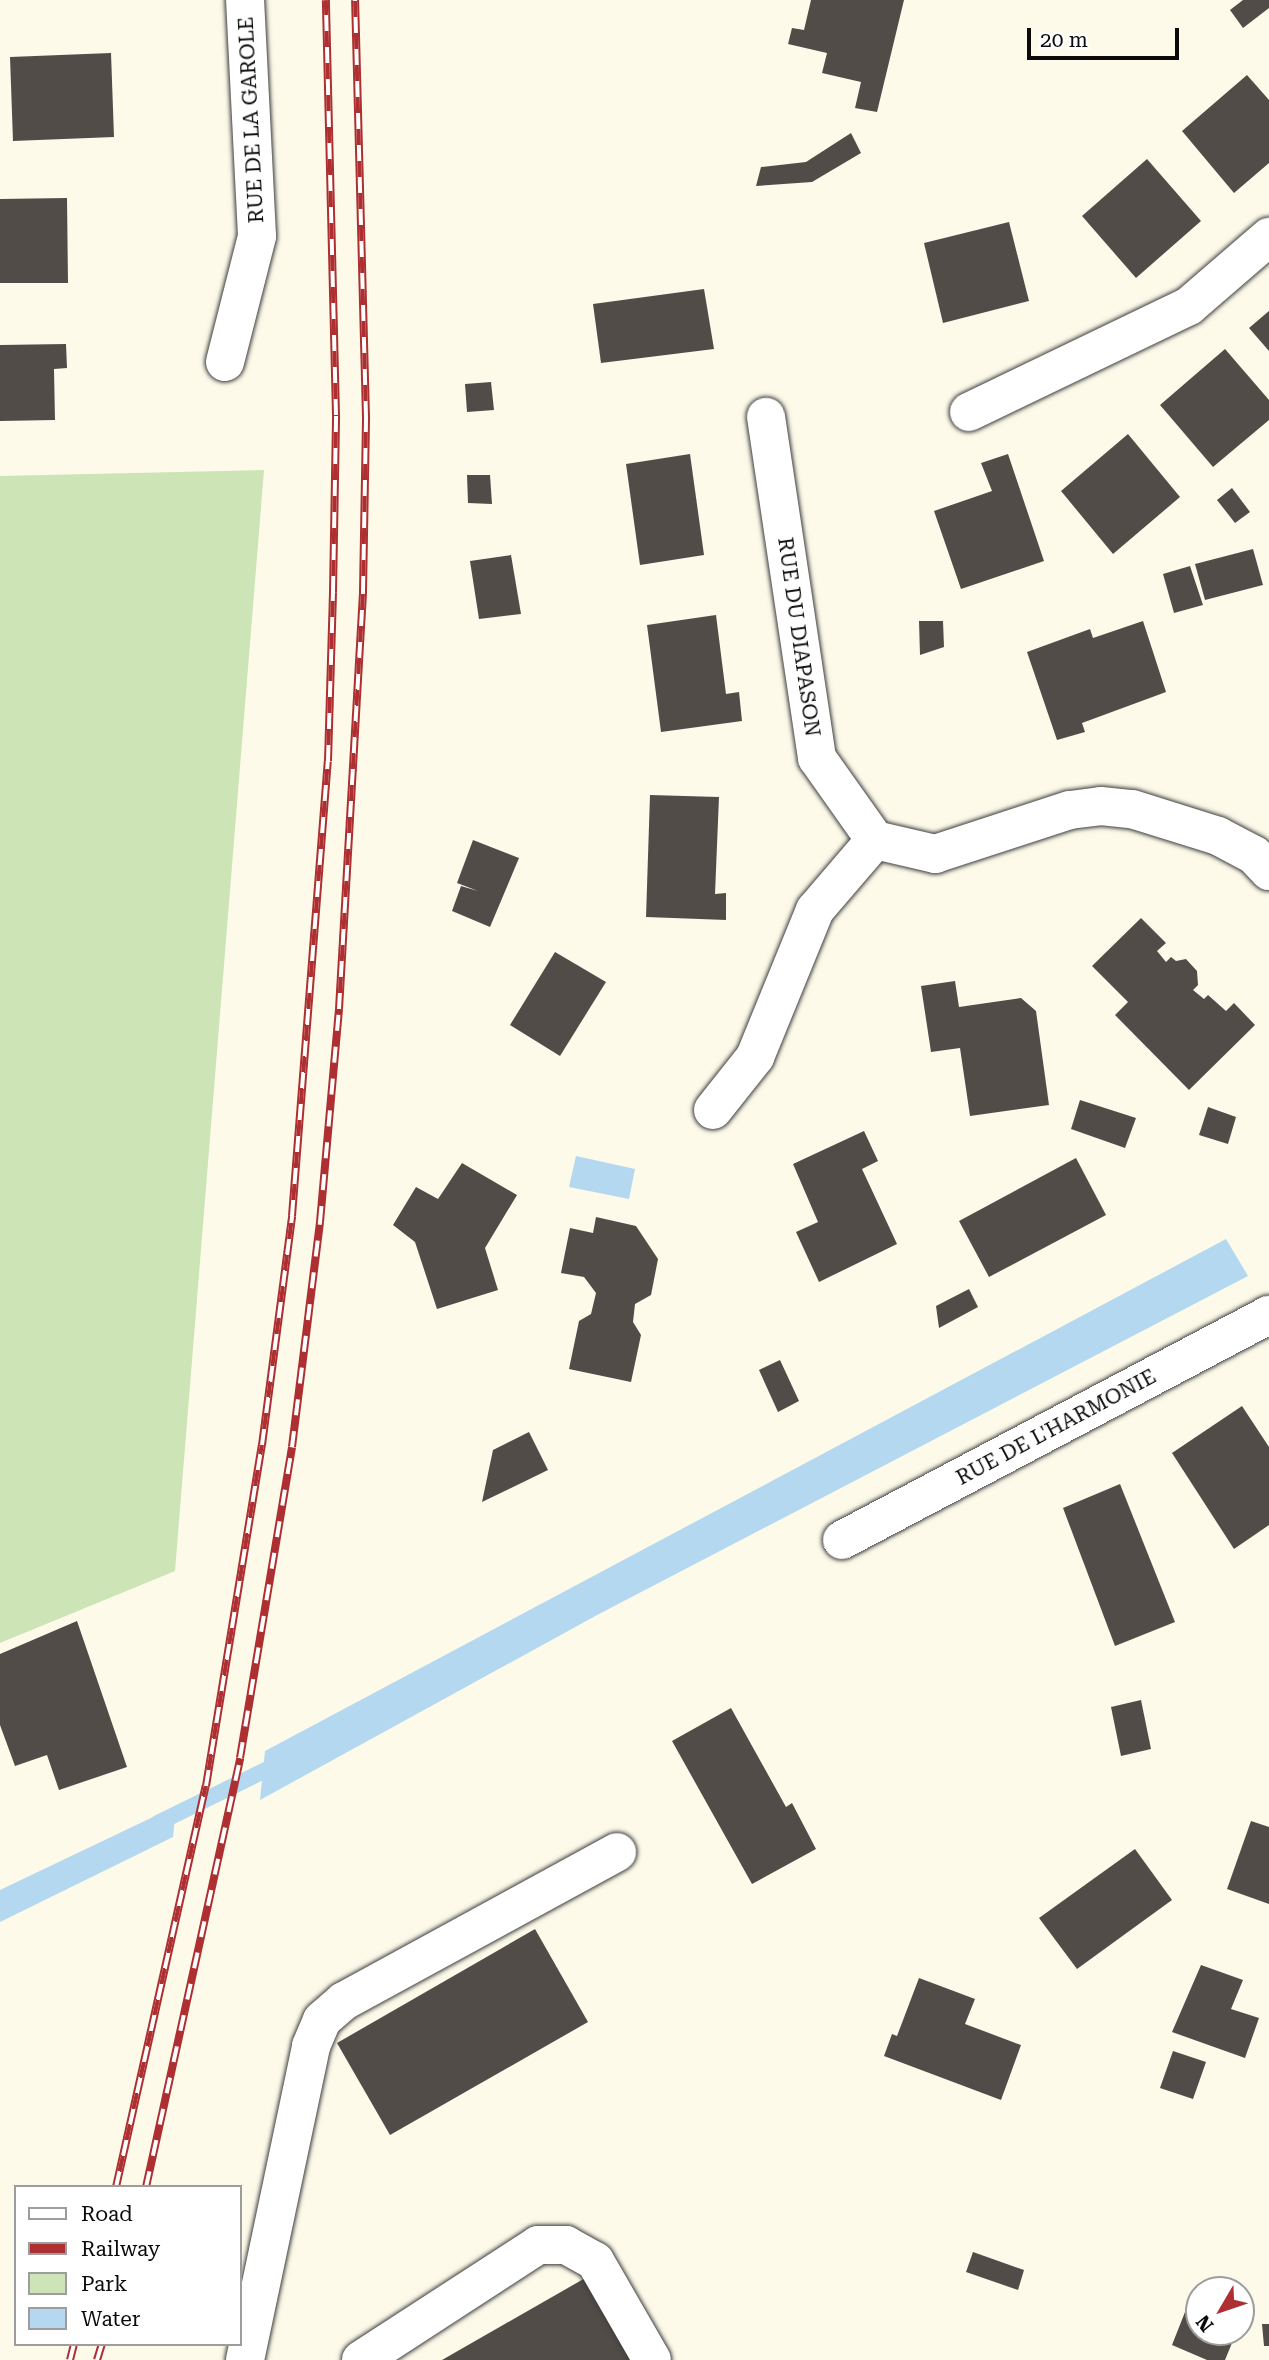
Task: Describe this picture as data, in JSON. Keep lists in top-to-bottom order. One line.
{"streets":{"street":["RUE DE LA GAROLE","RUE DU DIAPASON","RUE DE L'HARMONIE"]},"legend":["Road","Railway","Park","Water"],"scale_bar":"20 m","north":"bottom left"}
